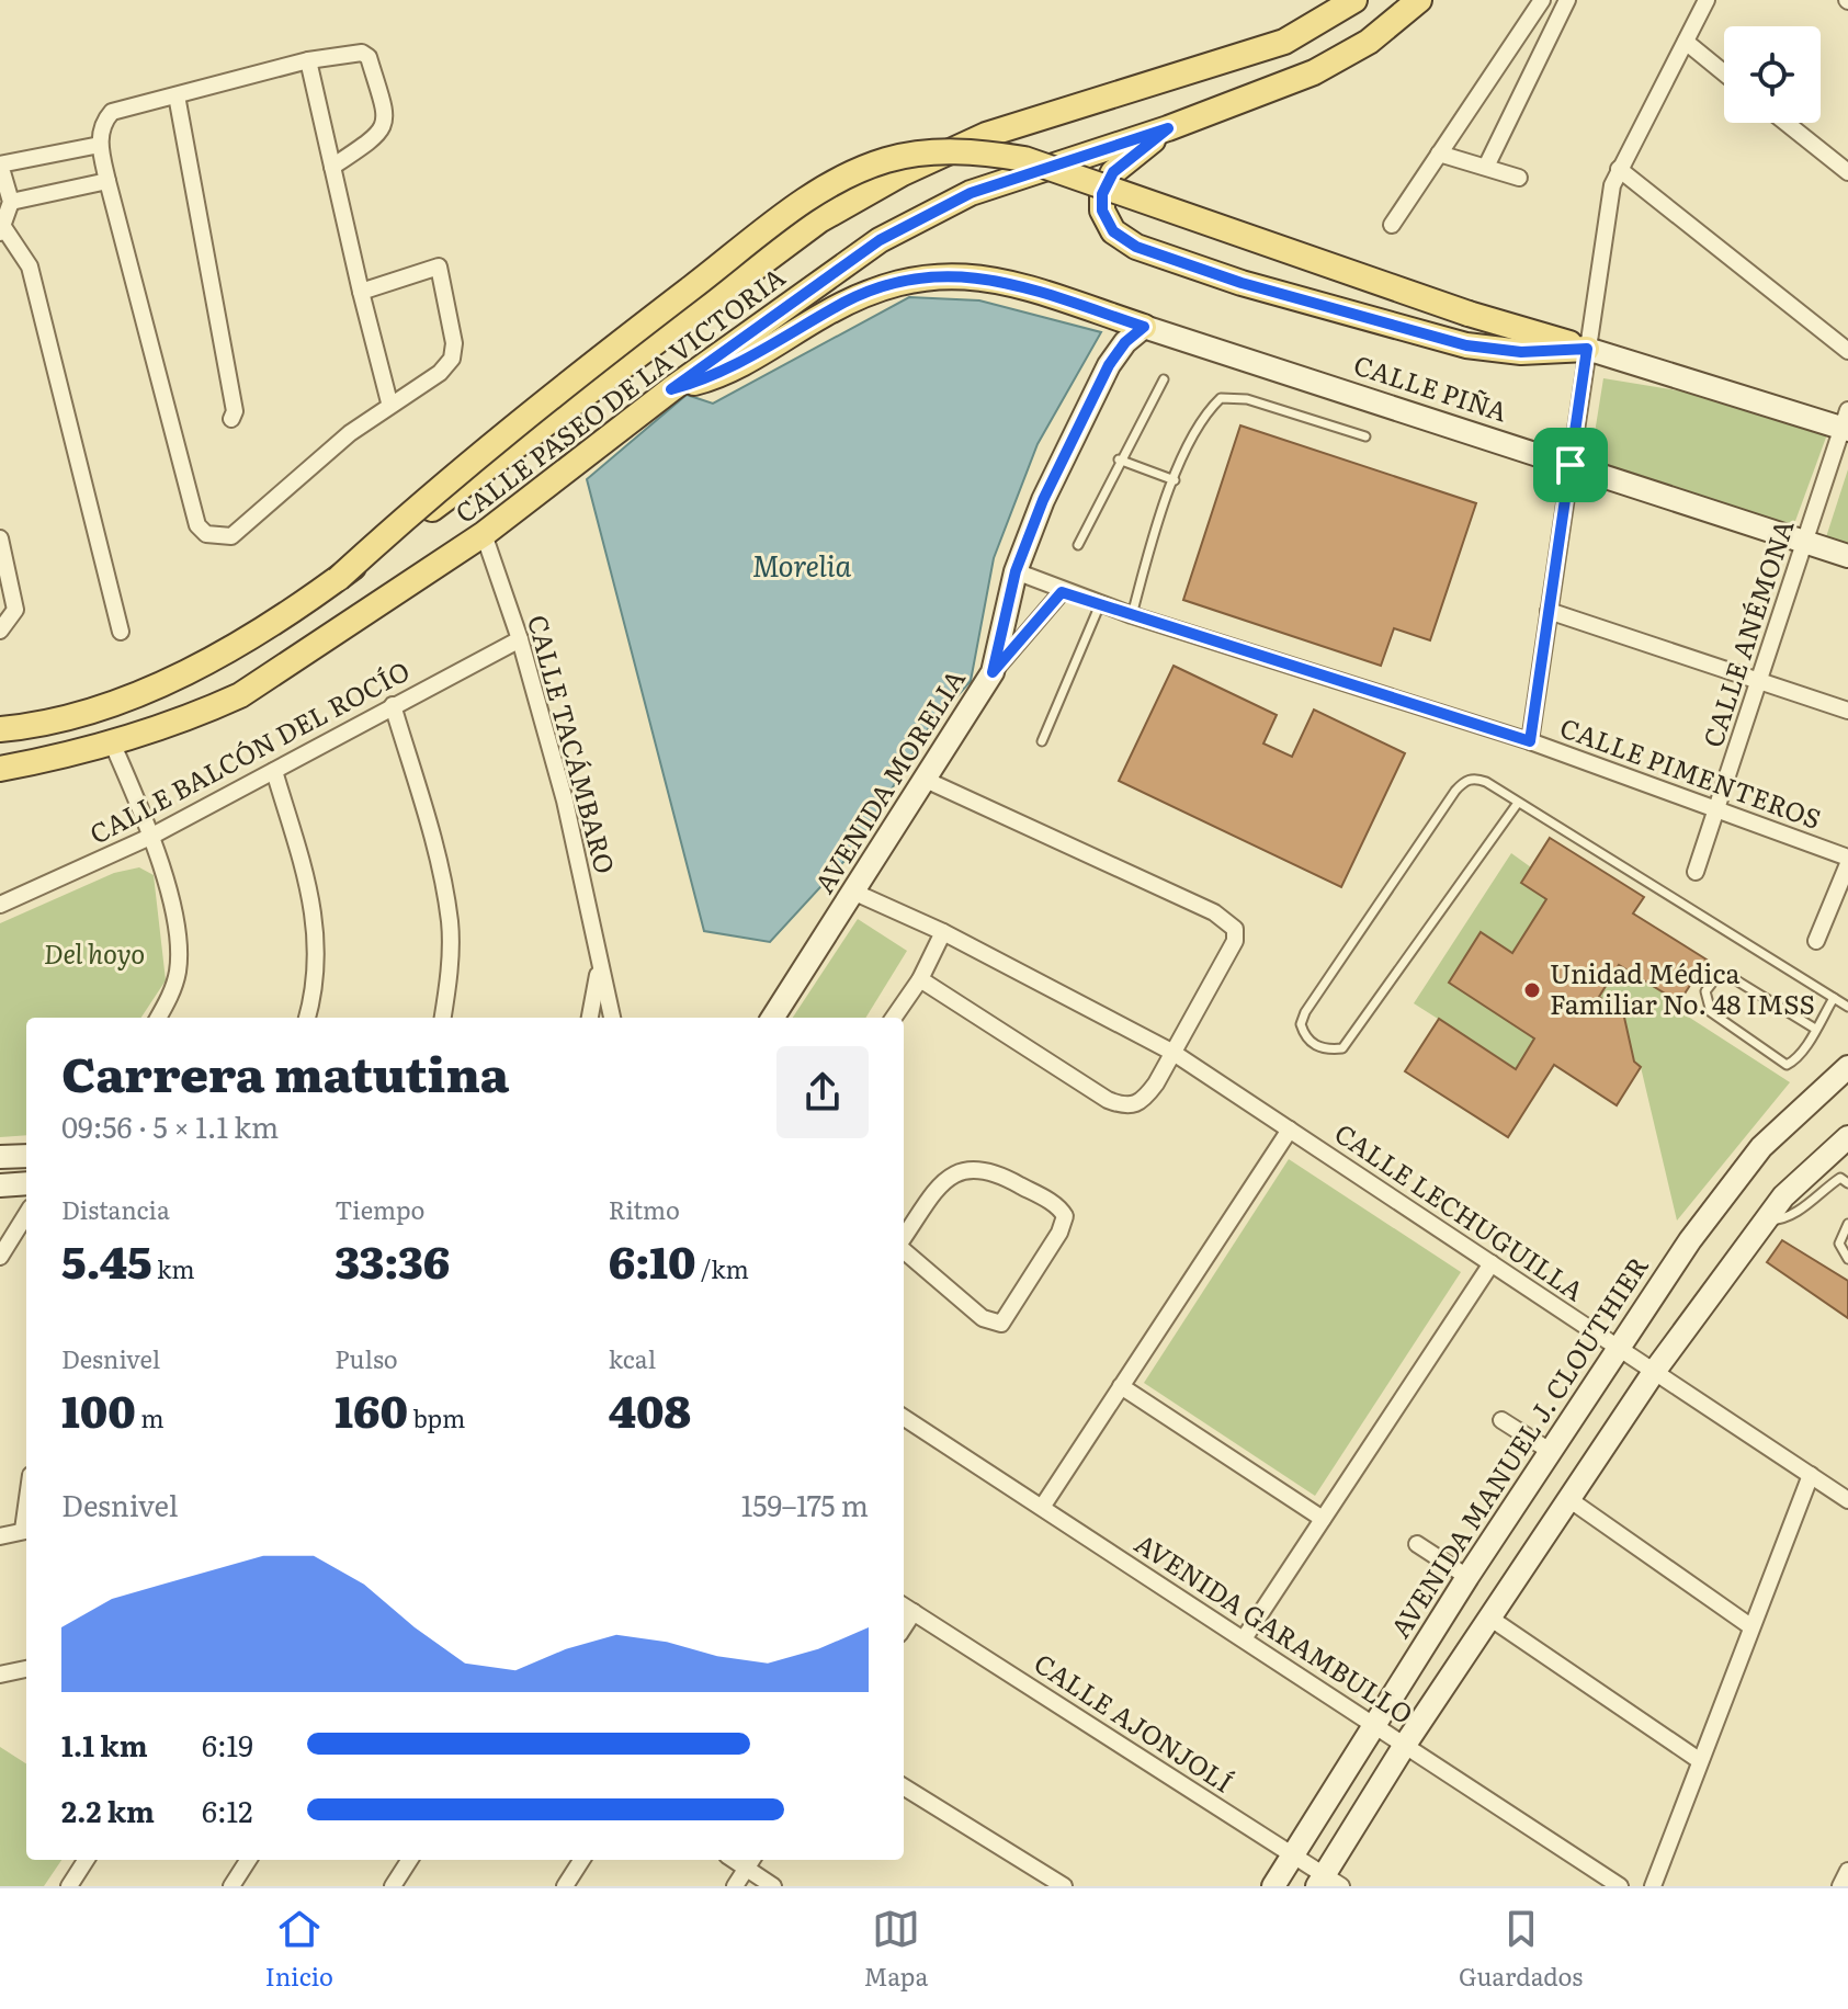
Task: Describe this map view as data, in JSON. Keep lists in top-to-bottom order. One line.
{"streets":{"main road":["CALLE PIÑA","CALLE PASEO DE LA VICTORIA","AVENIDA MORELIA","AVENIDA MANUEL J. CLOUTHIER"],"street":["CALLE ANÉMONA","CALLE TACÁMBARO","CALLE BALCÓN DEL ROCÍO","CALLE PIMENTEROS","CALLE LECHUGUILLA","AVENIDA GARAMBULLO","CALLE AJONJOLÍ"]},"crossings":[["CALLE PIÑA","CALLE ANÉMONA"],["CALLE PIÑA","AVENIDA MORELIA"],["CALLE PASEO DE LA VICTORIA","CALLE TACÁMBARO"],["CALLE ANÉMONA","CALLE PIMENTEROS"],["CALLE TACÁMBARO","CALLE BALCÓN DEL ROCÍO"],["CALLE PIMENTEROS","AVENIDA MORELIA"],["AVENIDA MORELIA","CALLE LECHUGUILLA"],["CALLE LECHUGUILLA","AVENIDA MANUEL J. CLOUTHIER"],["AVENIDA MANUEL J. CLOUTHIER","AVENIDA GARAMBULLO"],["AVENIDA MANUEL J. CLOUTHIER","CALLE AJONJOLÍ"]],"water":["Morelia"],"parks":["Del hoyo"],"places":["Unidad Médica Familiar No. 48 IMSS"],"page":{"heading":["Carrera matutina","09:56 · 5 × 1.1 km"],"stats":[["Distancia","5.45 km"],["Tiempo","33:36"],["Ritmo","6:10 /km"],["Desnivel","100 m"],["Pulso","160 bpm"],["kcal","408"]],"chart":["Desnivel","159–175 m"],"list":[{"name":"1.1 km","note":"6:19"},{"name":"2.2 km","note":"6:12"}],"tabs":["Inicio","Mapa","Guardados"]}}
